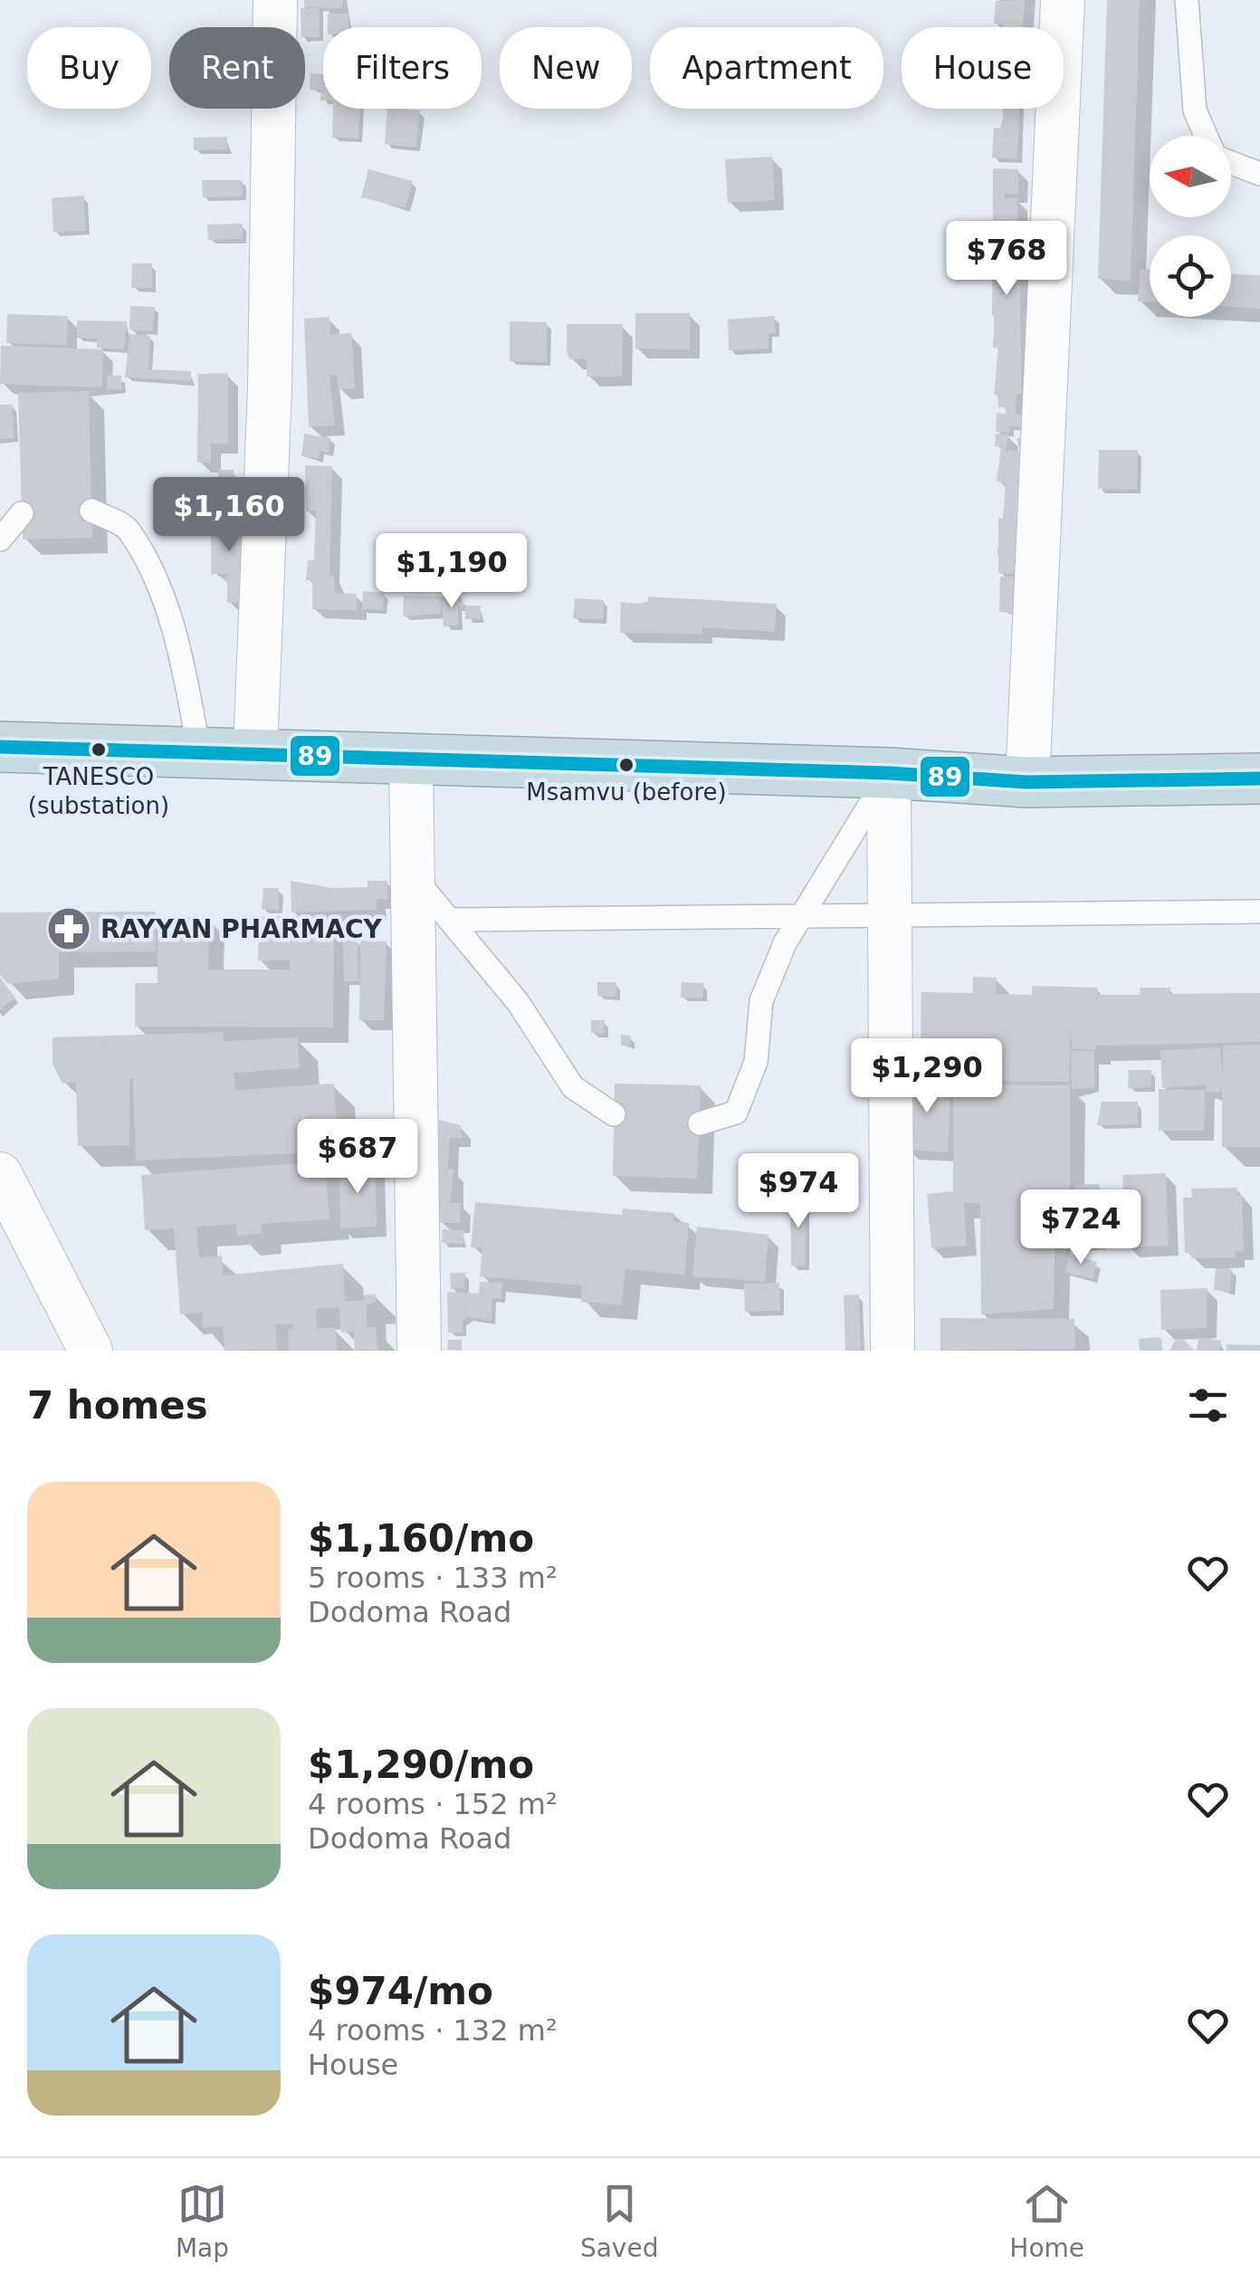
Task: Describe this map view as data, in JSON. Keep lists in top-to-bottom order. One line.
{"places":{"other":["TANESCO (substation)","Msamvu (before)"],"pharmacy":["RAYYAN PHARMACY"]},"lines":["transit line 89"],"north":"left","page":{"chip":["Buy","Rent","Filters","New","Apartment","House"],"price":["$768","$1,160","$1,190","$1,290","$687","$974","$724"],"heading":"7 homes","list":[{"name":"$1,160/mo","note":"5 rooms · 133 m² · Dodoma Road"},{"name":"$1,290/mo","note":"4 rooms · 152 m² · Dodoma Road"},{"name":"$974/mo","note":"4 rooms · 132 m² · House"}],"tabs":["Map","Saved","Home"]}}
